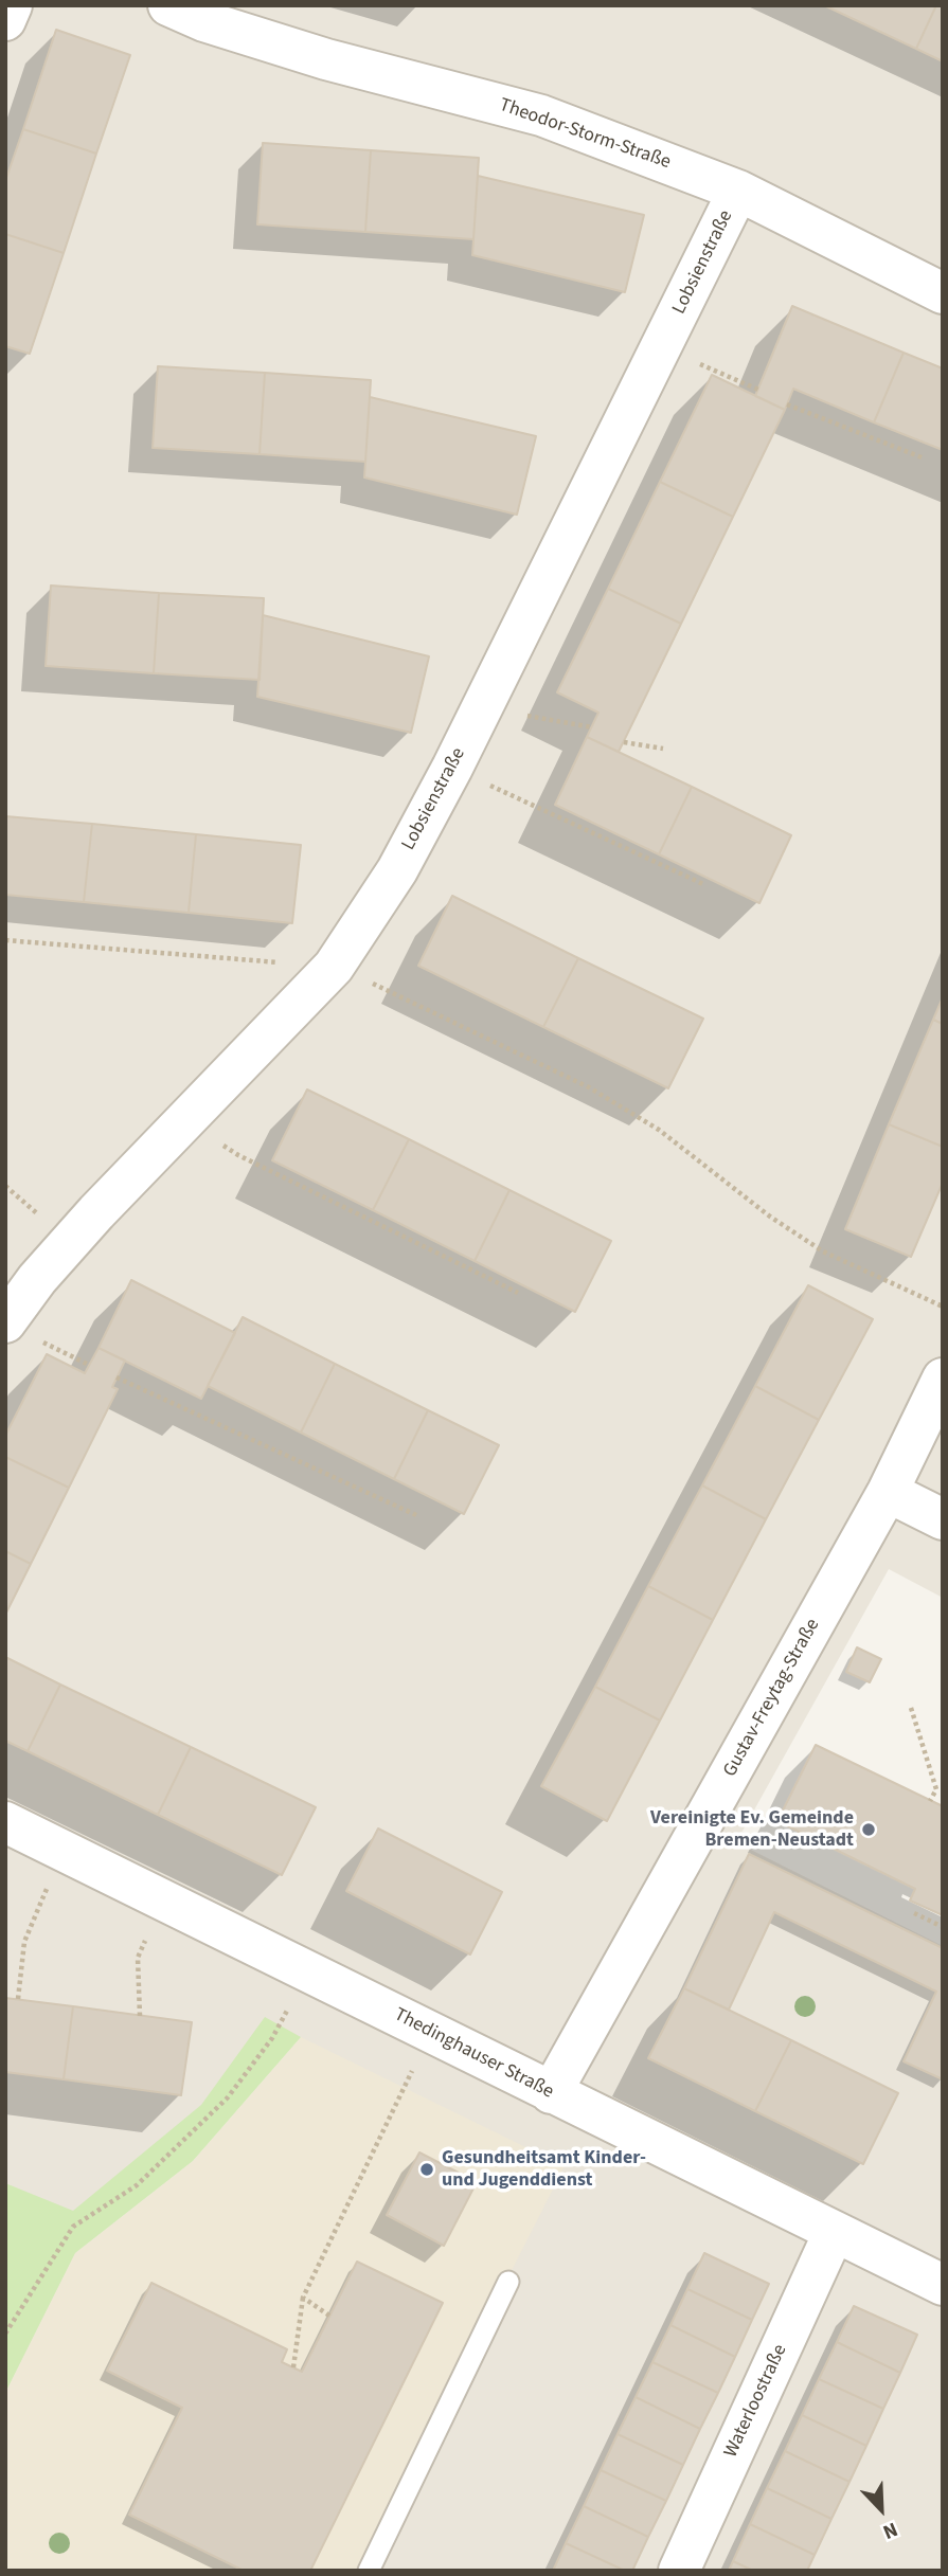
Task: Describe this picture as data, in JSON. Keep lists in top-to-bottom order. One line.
{"streets":{"street":["Theodor-Storm-Straße","Lobsienstraße","Gustav-Freytag-Straße","Thedinghauser Straße","Waterloostraße"]},"crossings":[["Theodor-Storm-Straße","Lobsienstraße"],["Gustav-Freytag-Straße","Thedinghauser Straße"],["Thedinghauser Straße","Waterloostraße"]],"places":["Vereinigte Ev. Gemeinde Bremen-Neustadt","Gesundheitsamt Kinder- und Jugenddienst"],"north":"bottom right"}
